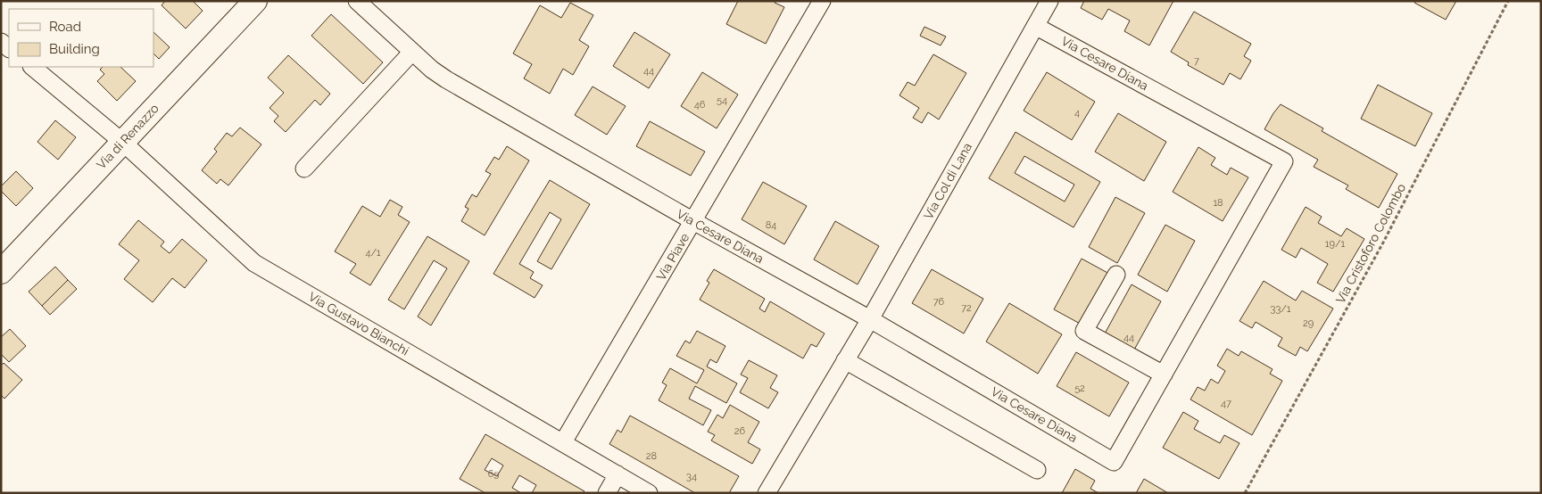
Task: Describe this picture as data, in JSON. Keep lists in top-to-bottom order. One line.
{"streets":{"street":["Via Cesare Diana","Via di Renazzo","Via Col di Lana","Via Piave","Via Gustavo Bianchi"],"path":["Via Cristoforo Colombo"]},"crossings":[["Via Cesare Diana","Via Col di Lana"],["Via Cesare Diana","Via Piave"],["Via di Renazzo","Via Gustavo Bianchi"],["Via Piave","Via Gustavo Bianchi"]],"house_numbers":["7","44","54","46","4","18","84","19/1","4/1","76","72","33/1","29","44","52","47","26","28","65","34"],"legend":["Road","Building"]}
